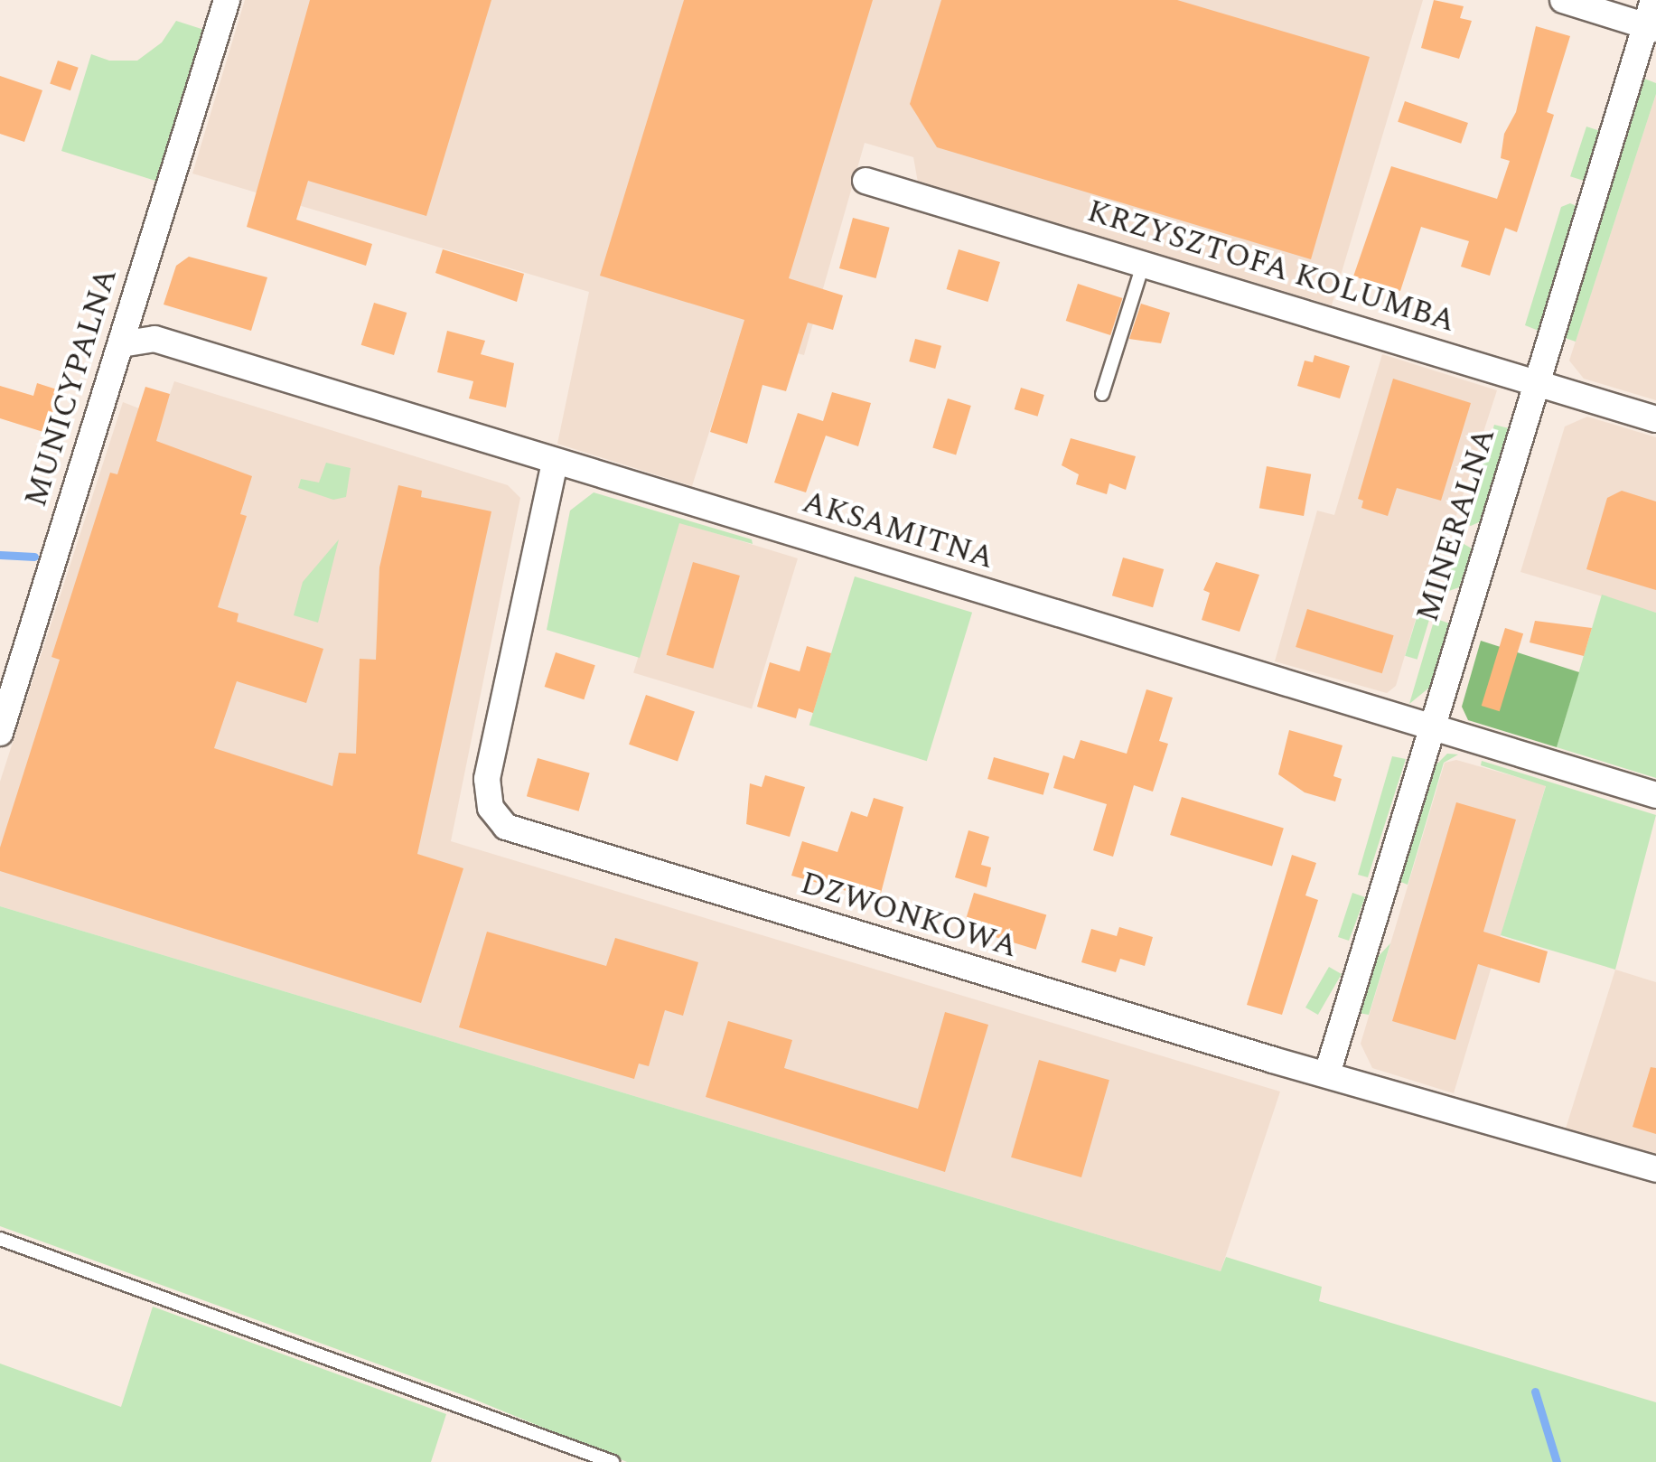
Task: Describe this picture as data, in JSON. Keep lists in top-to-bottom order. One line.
{"streets":{"street":["KRZYSZTOFA KOLUMBA","MUNICYPALNA","MINERALNA","AKSAMITNA","DZWONKOWA"]},"crossings":[["KRZYSZTOFA KOLUMBA","MINERALNA"],["MUNICYPALNA","AKSAMITNA"],["MINERALNA","AKSAMITNA"],["MINERALNA","DZWONKOWA"],["AKSAMITNA","DZWONKOWA"]]}
